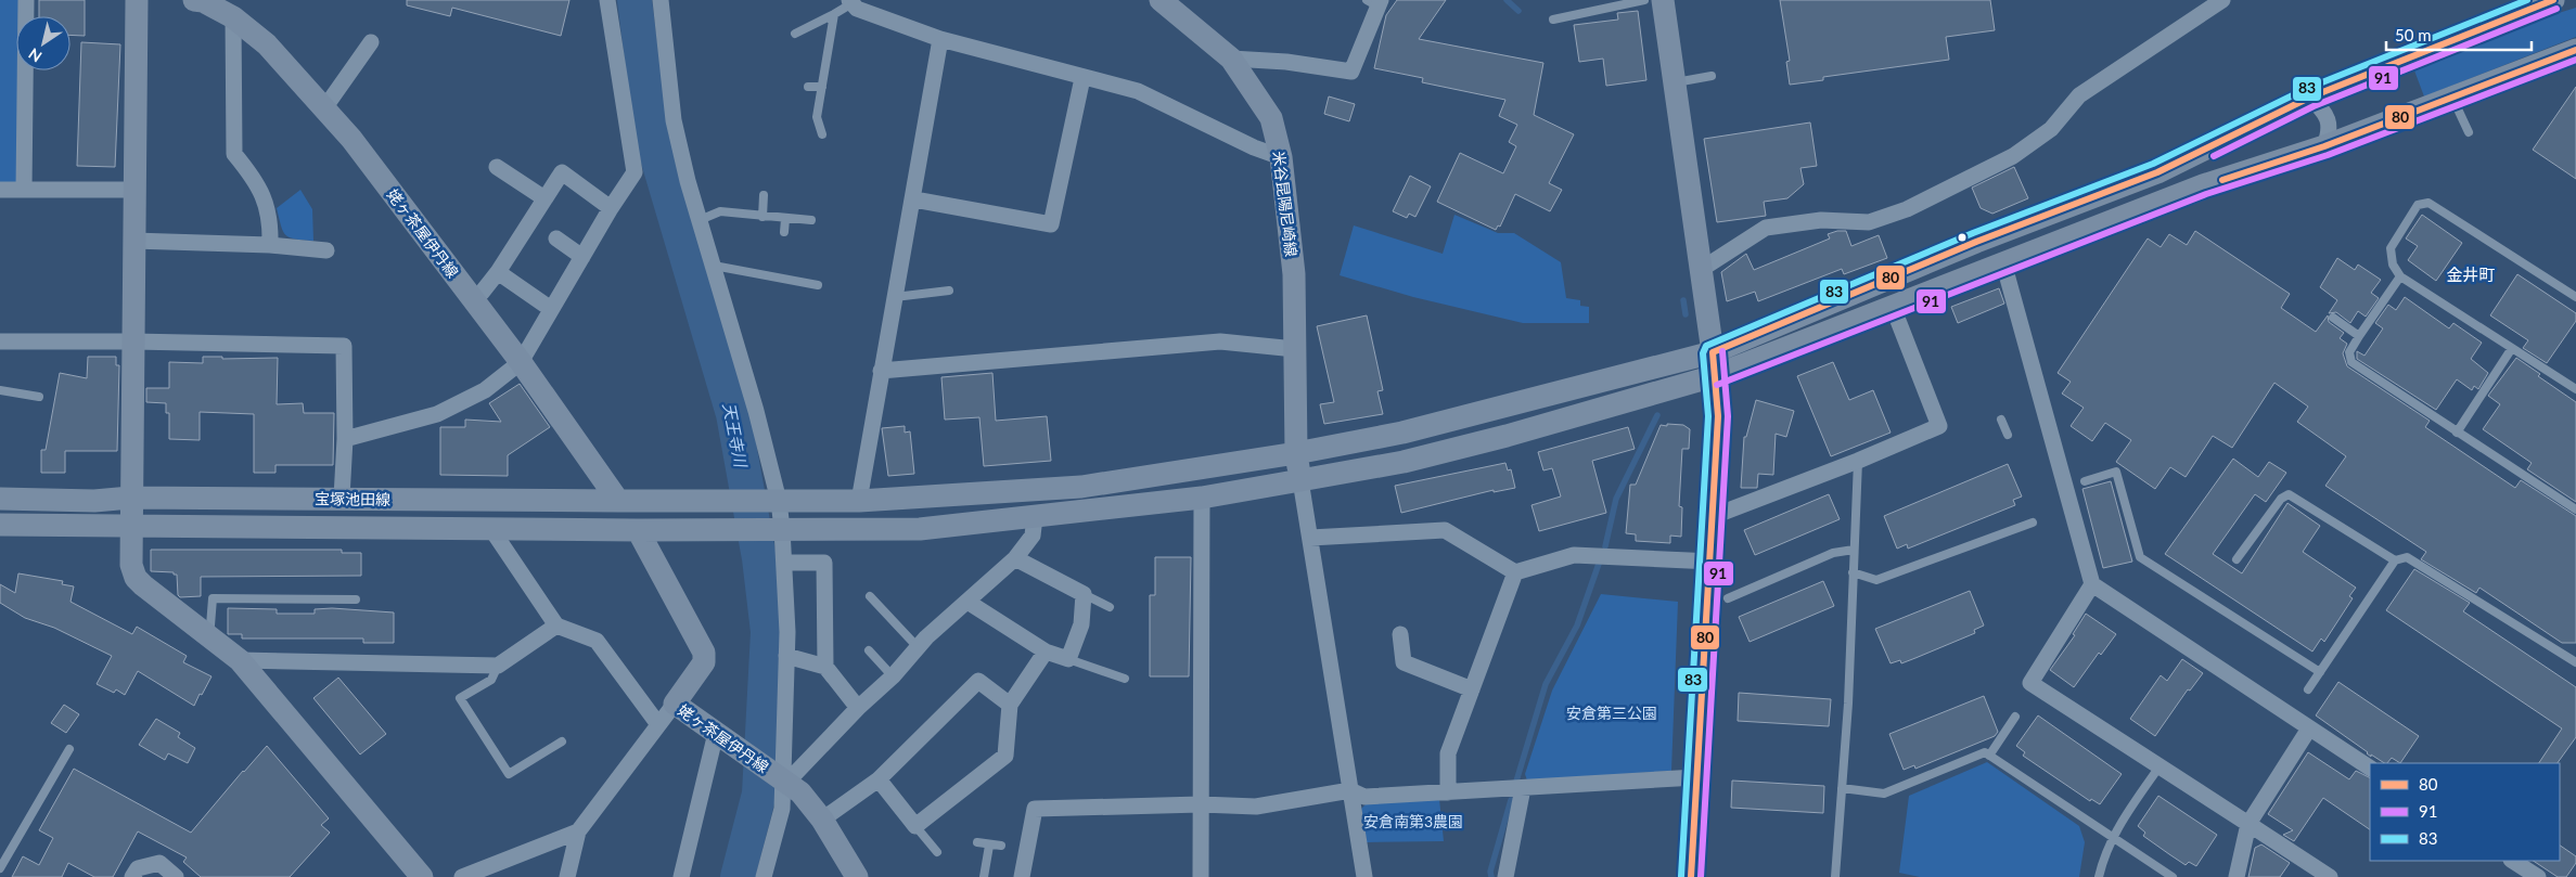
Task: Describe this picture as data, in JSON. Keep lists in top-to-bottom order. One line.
{"streets":{"street":["米谷昆陽尼崎線","姥ヶ茶屋伊丹線","宝塚池田線"]},"crossings":[["米谷昆陽尼崎線","宝塚池田線"],["姥ヶ茶屋伊丹線","宝塚池田線"]],"districts":["金井町"],"water":["天王寺川"],"parks":["安倉第三公園","安倉南第3農園"],"lines":["transit line 80","transit line 83","transit line 91"],"legend":["80","91","83"],"scale_bar":"50 m","north":"bottom left"}
